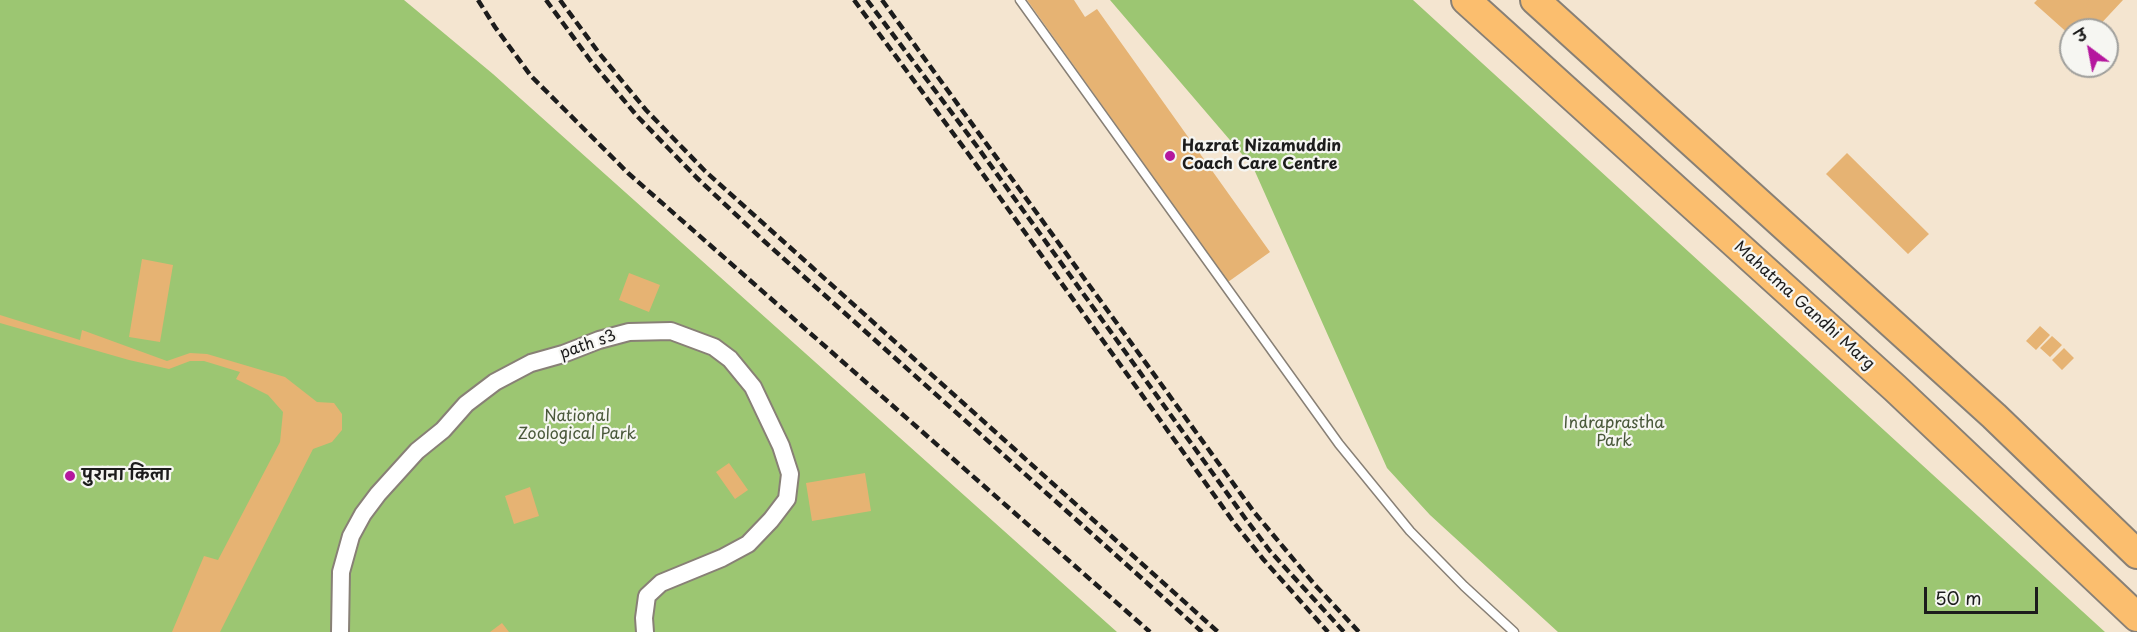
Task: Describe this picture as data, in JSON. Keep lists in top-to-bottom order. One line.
{"streets":{"highway":["Mahatma Gandhi Marg"],"street":["path s3"]},"parks":["National Zoological Park","Indraprastha Park"],"places":["Hazrat Nizamuddin Coach Care Centre","पुराना किला"],"scale_bar":"50 m","north":"top left"}
